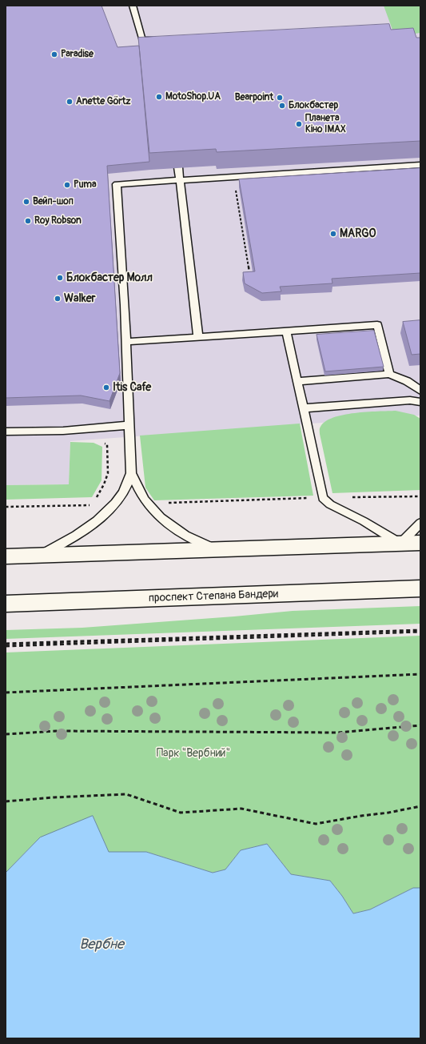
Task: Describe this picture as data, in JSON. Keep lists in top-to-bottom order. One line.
{"streets":{"main road":["проспект Степана Бандери"]},"water":["Вербне"],"parks":["Парк \"Вербний\""],"places":["Paradise","MotoShop.UA","Bearpoint","Anette Görtz","Блокбастер","Планета Кіно IMAX","Puma","Вейп-шоп","Roy Robson","MARGO","Блокбастер Молл","Walker","Itis Cafe"]}
